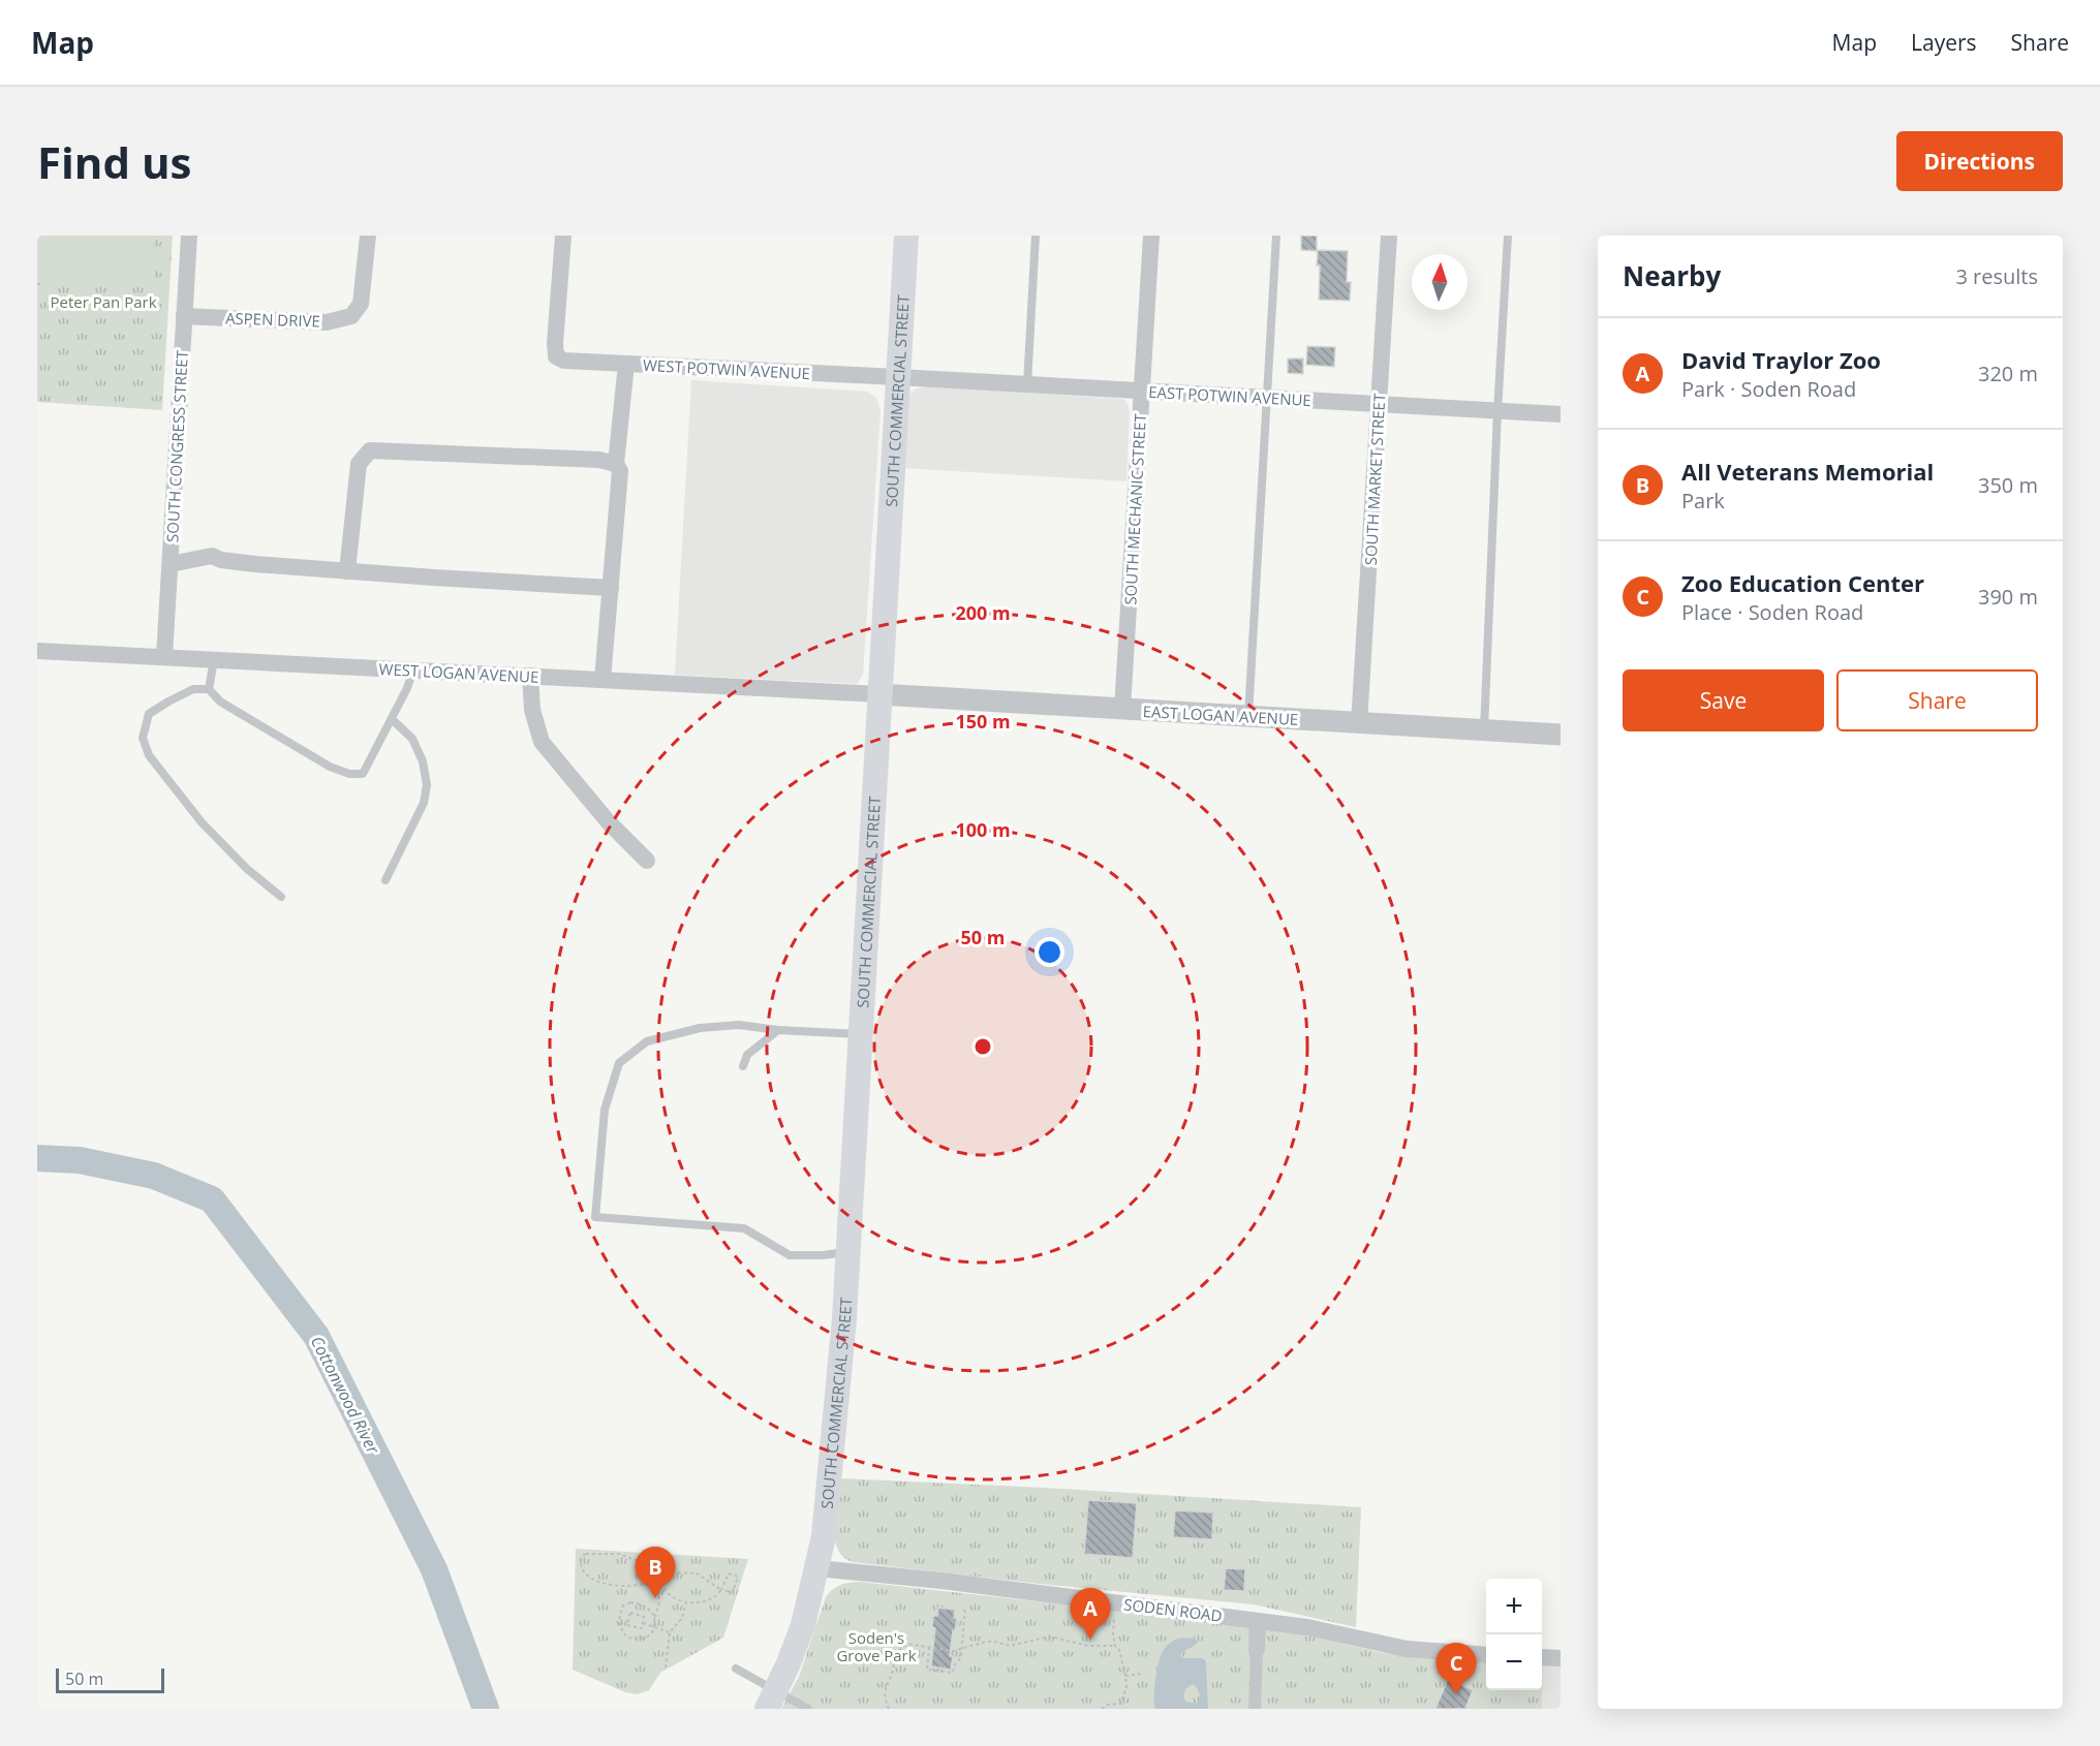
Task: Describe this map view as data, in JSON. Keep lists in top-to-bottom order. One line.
{"streets":{"main road":["SOUTH COMMERCIAL STREET"],"street":["ASPEN DRIVE","WEST POTWIN AVENUE","EAST POTWIN AVENUE","SOUTH CONGRESS STREET","SOUTH MARKET STREET","SOUTH MECHANIC STREET","WEST LOGAN AVENUE","EAST LOGAN AVENUE","SODEN ROAD"]},"crossings":[["ASPEN DRIVE","SOUTH CONGRESS STREET"],["WEST POTWIN AVENUE","EAST POTWIN AVENUE"],["WEST POTWIN AVENUE","SOUTH COMMERCIAL STREET"],["EAST POTWIN AVENUE","SOUTH COMMERCIAL STREET"],["EAST POTWIN AVENUE","SOUTH MARKET STREET"],["EAST POTWIN AVENUE","SOUTH MECHANIC STREET"],["SOUTH COMMERCIAL STREET","WEST LOGAN AVENUE"],["SOUTH COMMERCIAL STREET","EAST LOGAN AVENUE"],["SOUTH COMMERCIAL STREET","SODEN ROAD"],["SOUTH CONGRESS STREET","WEST LOGAN AVENUE"],["SOUTH MARKET STREET","EAST LOGAN AVENUE"],["SOUTH MECHANIC STREET","EAST LOGAN AVENUE"],["WEST LOGAN AVENUE","EAST LOGAN AVENUE"]],"water":["Cottonwood River"],"parks":["Peter Pan Park","Soden's Grove Park"],"scale_bar":"50 m","north":"top","page":{"header":"Map","nav":["Map","Layers","Share"],"buttons":["Directions",["Save","Share"]],"title":"Find us","heading":["Nearby","3 results"],"list":[{"mark":"A","name":"David Traylor Zoo","note":"Park · Soden Road","value":"320 m"},{"mark":"B","name":"All Veterans Memorial","note":"Park","value":"350 m"},{"mark":"C","name":"Zoo Education Center","note":"Place · Soden Road","value":"390 m"}],"pins":["B","A","C"],"map_buttons":["+","−"],"scale":"50 m"},"rings":["200 m","150 m","100 m","50 m"]}
